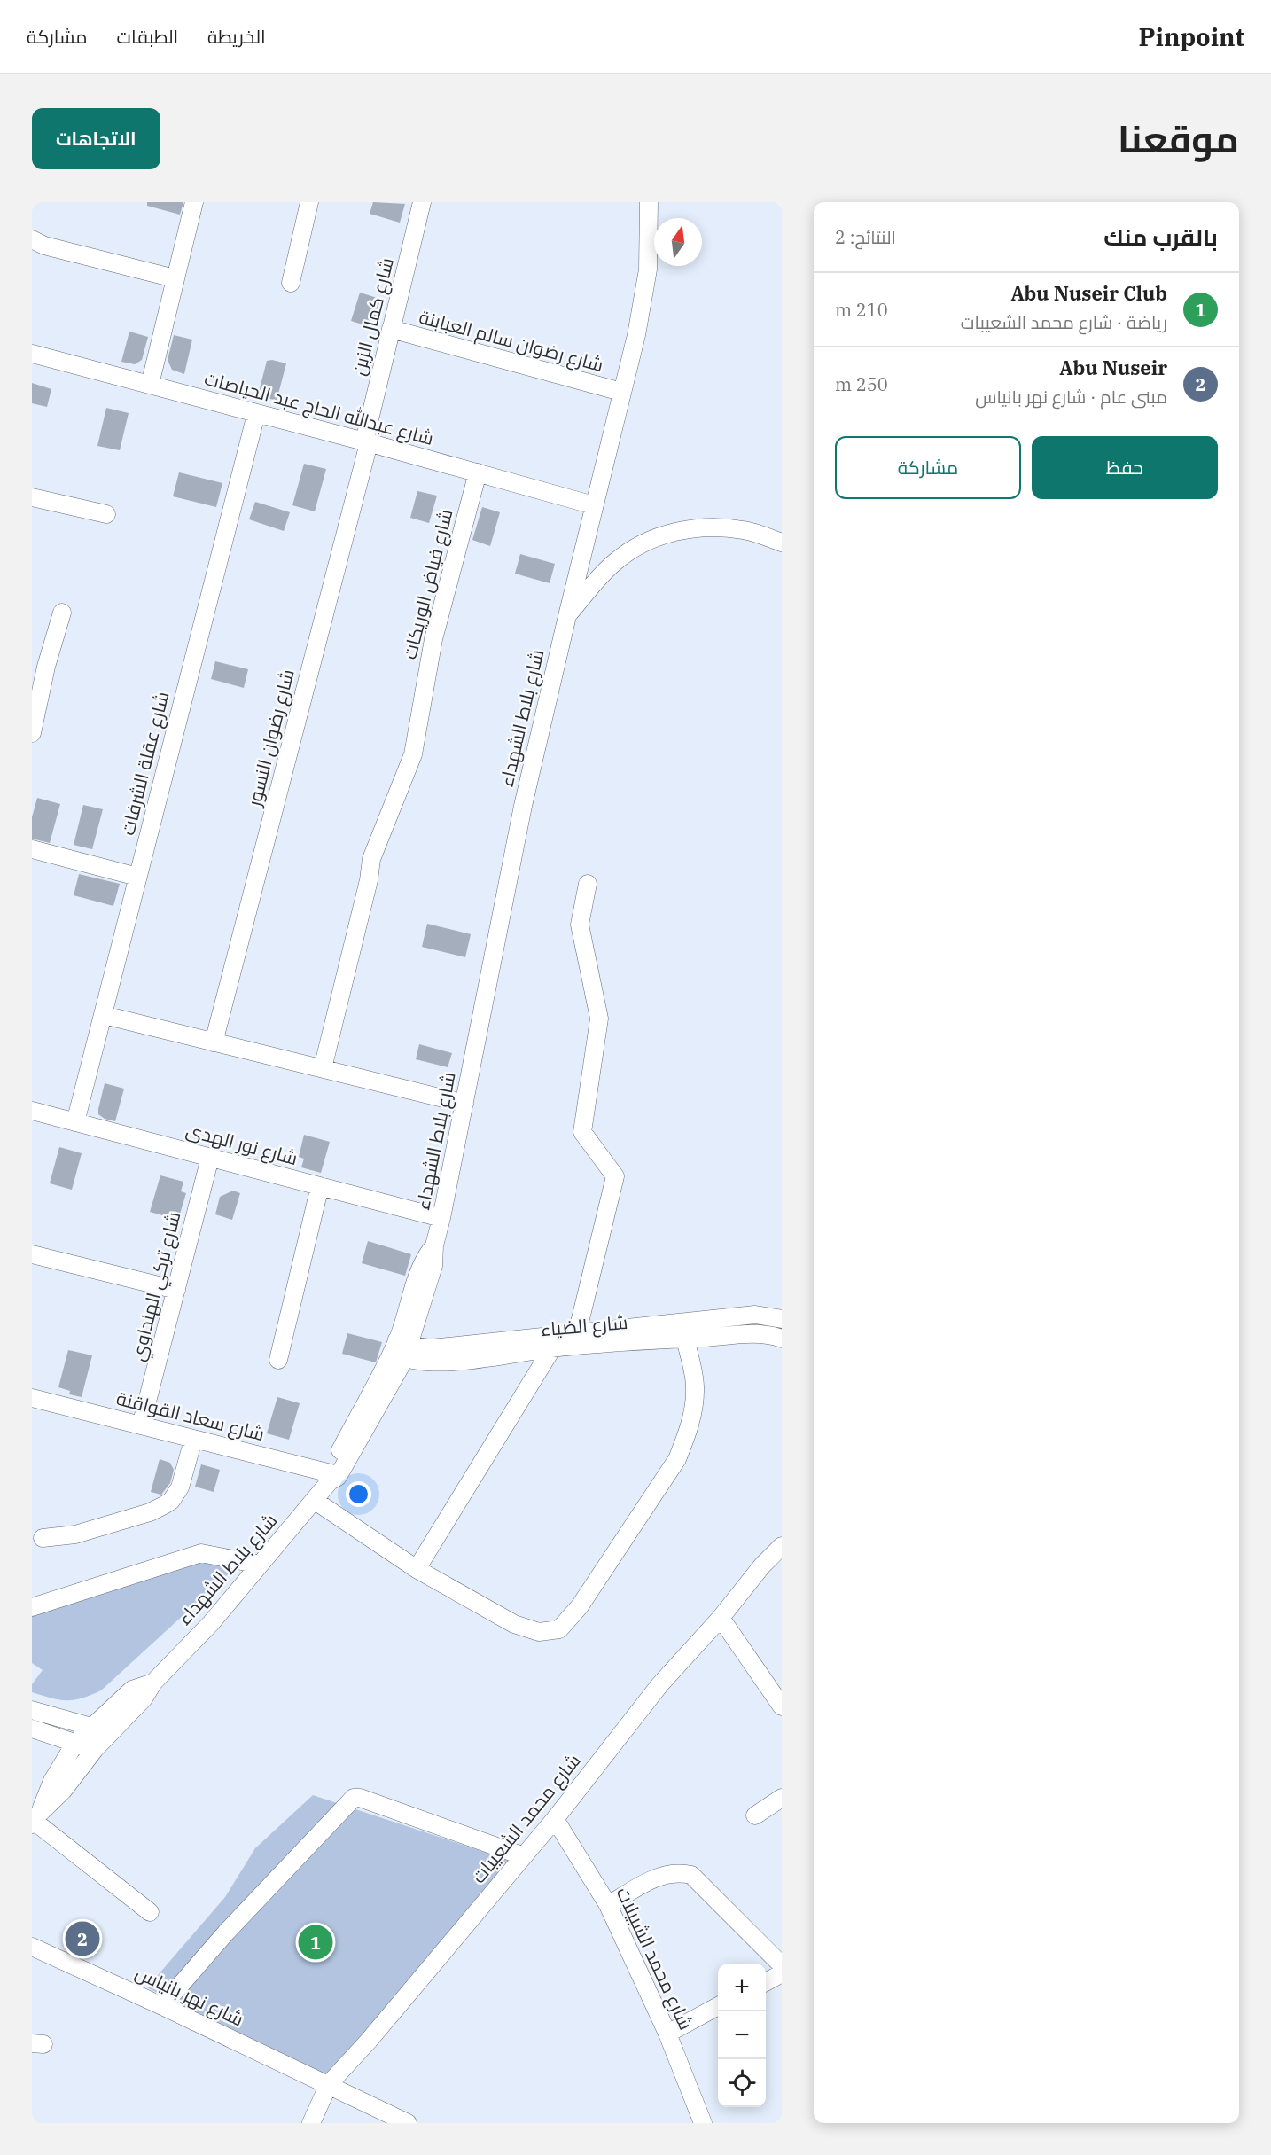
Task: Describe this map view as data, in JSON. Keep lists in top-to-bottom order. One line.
{"streets":{"street":["شارع كمال الزبن","شارع رضوان سالم العبابنة","شارع عبدالله الحاج عبد الحياصات","شارع فياض الوريكات","شارع بلاط الشهداء","شارع رضوان النسور","شارع عقلة الشرفات","شارع نور الهدى","شارع تركي الهنداوي","شارع الضياء","شارع سعاد القواقنة","شارع محمد الشعيبات","شارع محمد الشبيلات","شارع نهر بانياس"]},"crossings":[["شارع كمال الزبن","شارع رضوان سالم العبابنة"],["شارع كمال الزبن","شارع عبدالله الحاج عبد الحياصات"],["شارع كمال الزبن","شارع رضوان النسور"],["شارع رضوان سالم العبابنة","شارع بلاط الشهداء"],["شارع عبدالله الحاج عبد الحياصات","شارع فياض الوريكات"],["شارع عبدالله الحاج عبد الحياصات","شارع بلاط الشهداء"],["شارع عبدالله الحاج عبد الحياصات","شارع رضوان النسور"],["شارع عبدالله الحاج عبد الحياصات","شارع عقلة الشرفات"],["شارع بلاط الشهداء","شارع نور الهدى"],["شارع بلاط الشهداء","شارع الضياء"],["شارع بلاط الشهداء","شارع سعاد القواقنة"],["شارع عقلة الشرفات","شارع نور الهدى"],["شارع نور الهدى","شارع تركي الهنداوي"],["شارع تركي الهنداوي","شارع سعاد القواقنة"],["شارع محمد الشعيبات","شارع محمد الشبيلات"],["شارع محمد الشعيبات","شارع نهر بانياس"]],"north":"top","page":{"header":"Pinpoint","nav":["الخريطة","الطبقات","مشاركة"],"title":"موقعنا","buttons":["الاتجاهات",["حفظ","مشاركة"]],"heading":["بالقرب منك","النتائج: 2"],"list":[{"mark":"1","name":"Abu Nuseir Club","note":"رياضة · شارع محمد الشعيبات","value":"210 m"},{"mark":"2","name":"Abu Nuseir","note":"مبنى عام · شارع نهر بانياس","value":"250 m"}],"pins":["2","1"],"map_buttons":["+","−"]}}
